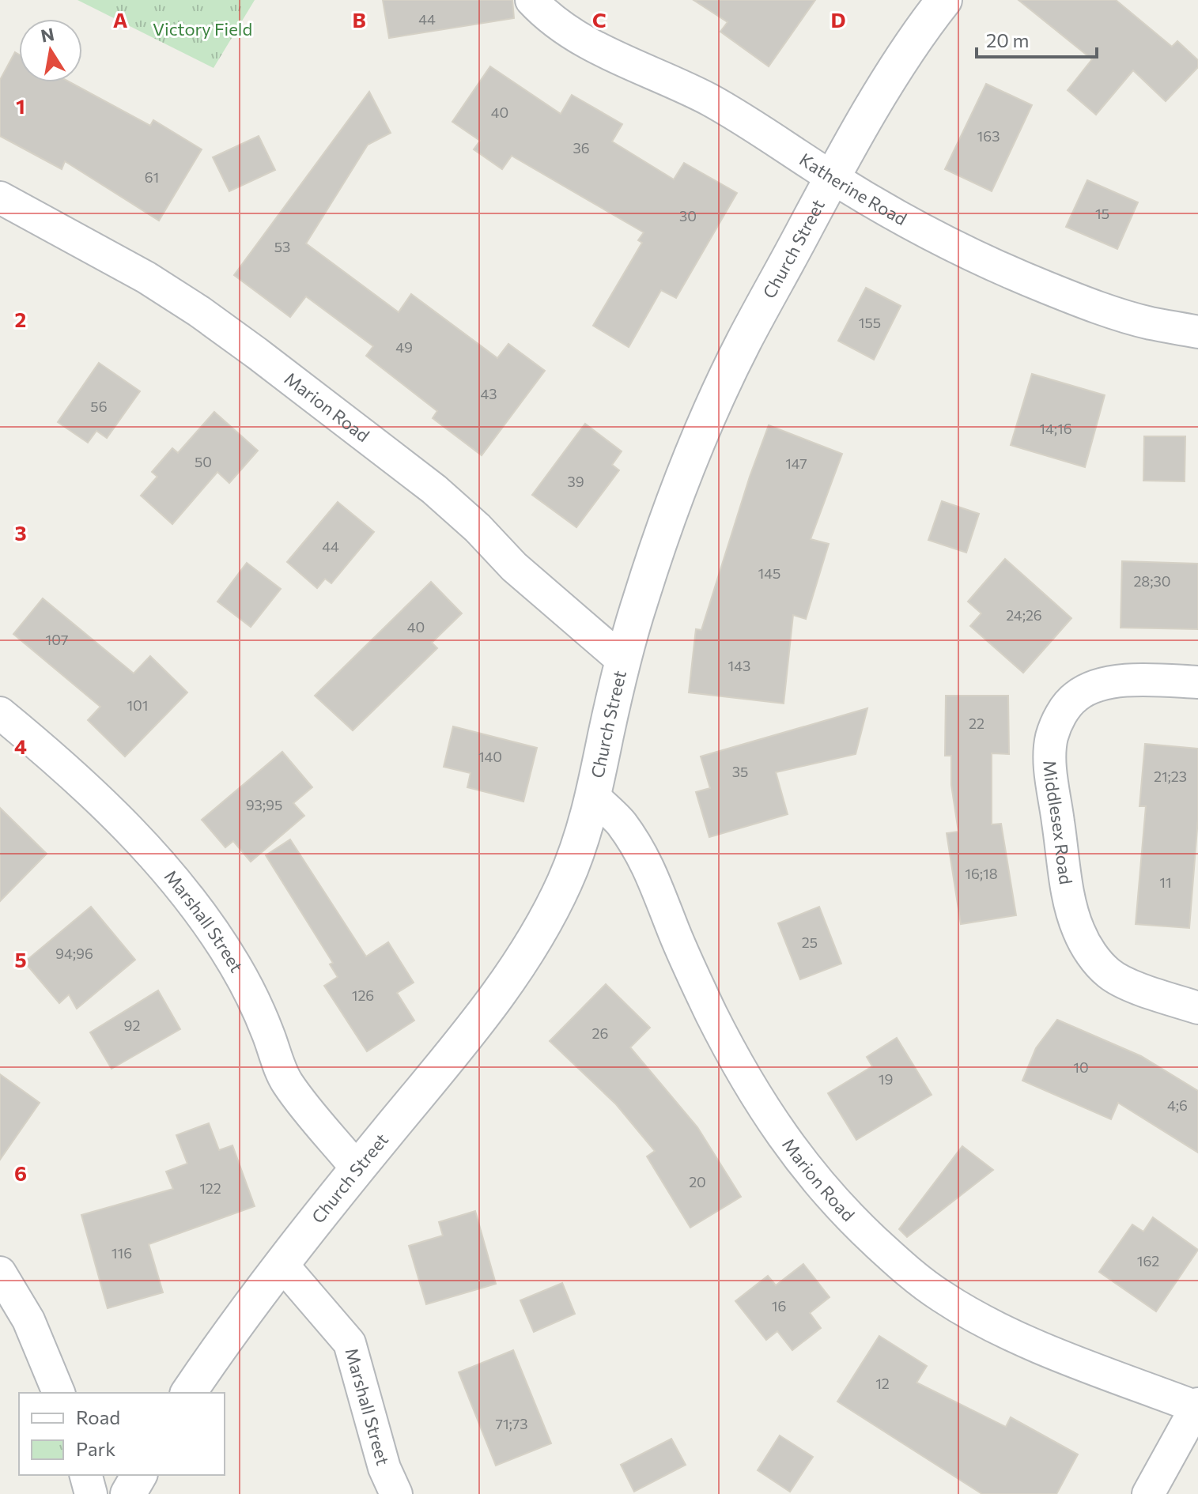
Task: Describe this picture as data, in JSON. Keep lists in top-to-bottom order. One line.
{"streets":{"street":["Katherine Road","Church Street","Marion Road","Middlesex Road","Marshall Street"]},"crossings":[["Katherine Road","Church Street"],["Church Street","Marion Road"],["Church Street","Marshall Street"]],"parks":["Victory Field"],"house_numbers":["44","40","163","36","61","15","30","53","155","49","43","56","14;16","50","147","39","44","145","28;30","24;26","40","107","143","101","22","140","35","21;23","93;95","16;18","11","25","94;96","126","92","26","10","19","4;6","20","122","116","162","16","12","71;73"],"legend":["Road","Park"],"scale_bar":"20 m","north":"top","grid":{"columns":["A","B","C","D"],"rows":["1","2","3","4","5","6"]}}
